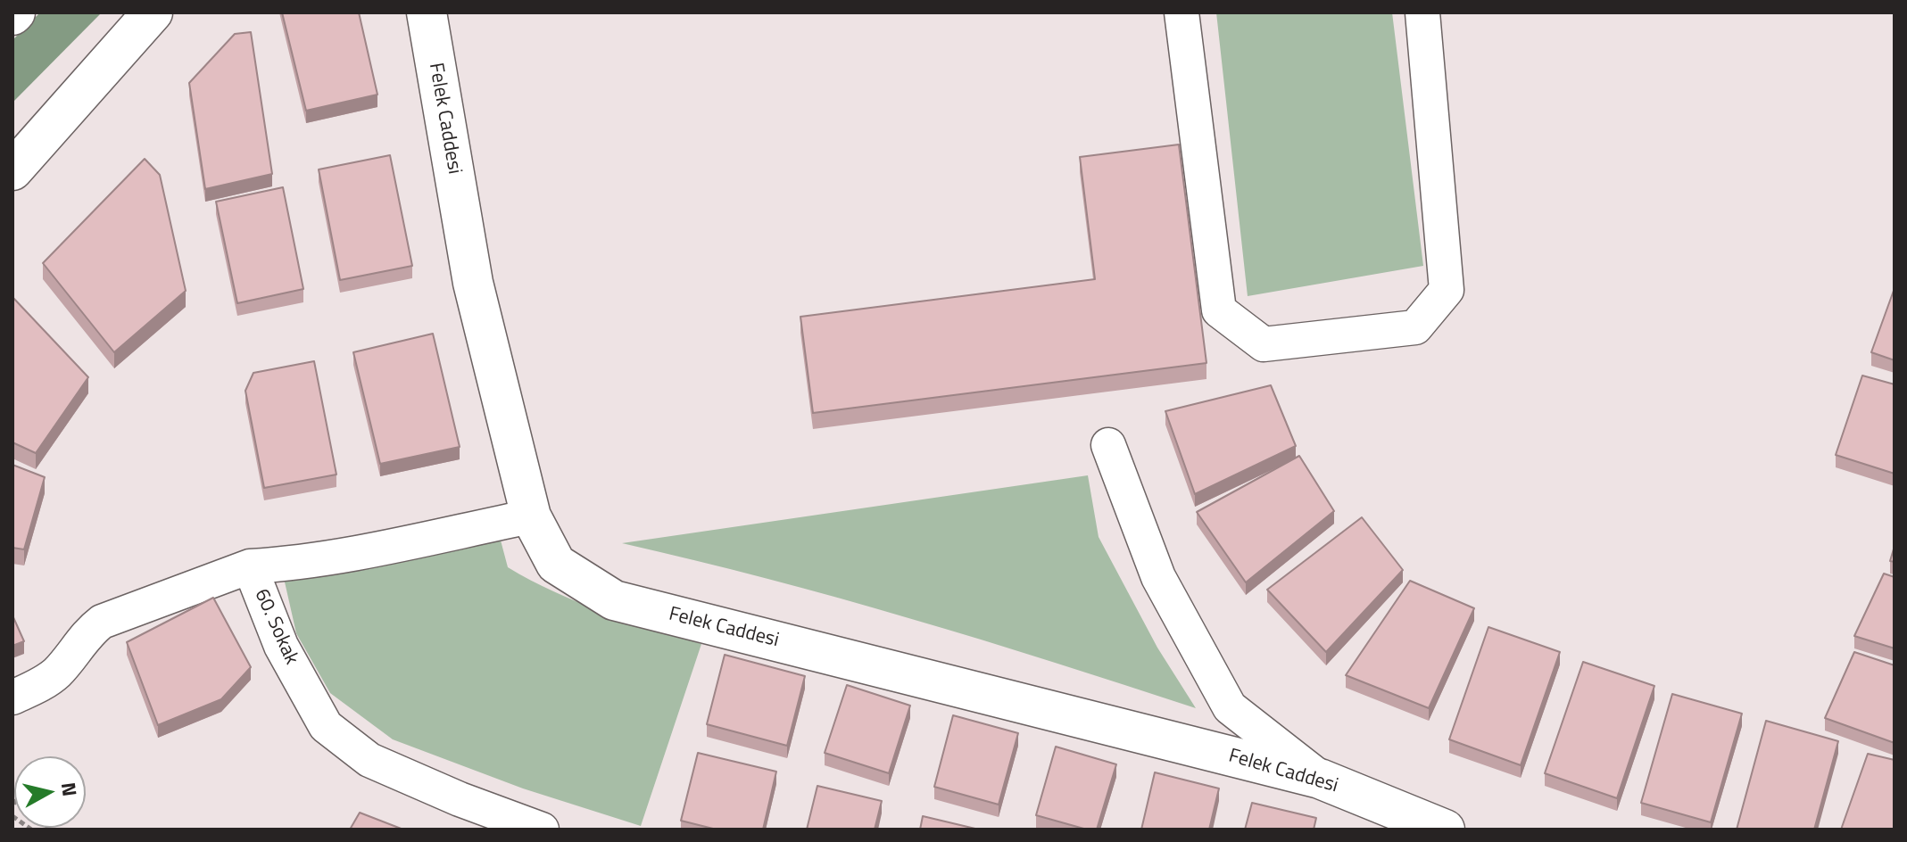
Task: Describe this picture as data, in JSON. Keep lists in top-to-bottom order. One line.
{"streets":{"street":["Felek Caddesi","60. Sokak"]},"crossings":[["Felek Caddesi","60. Sokak"]],"north":"right"}
